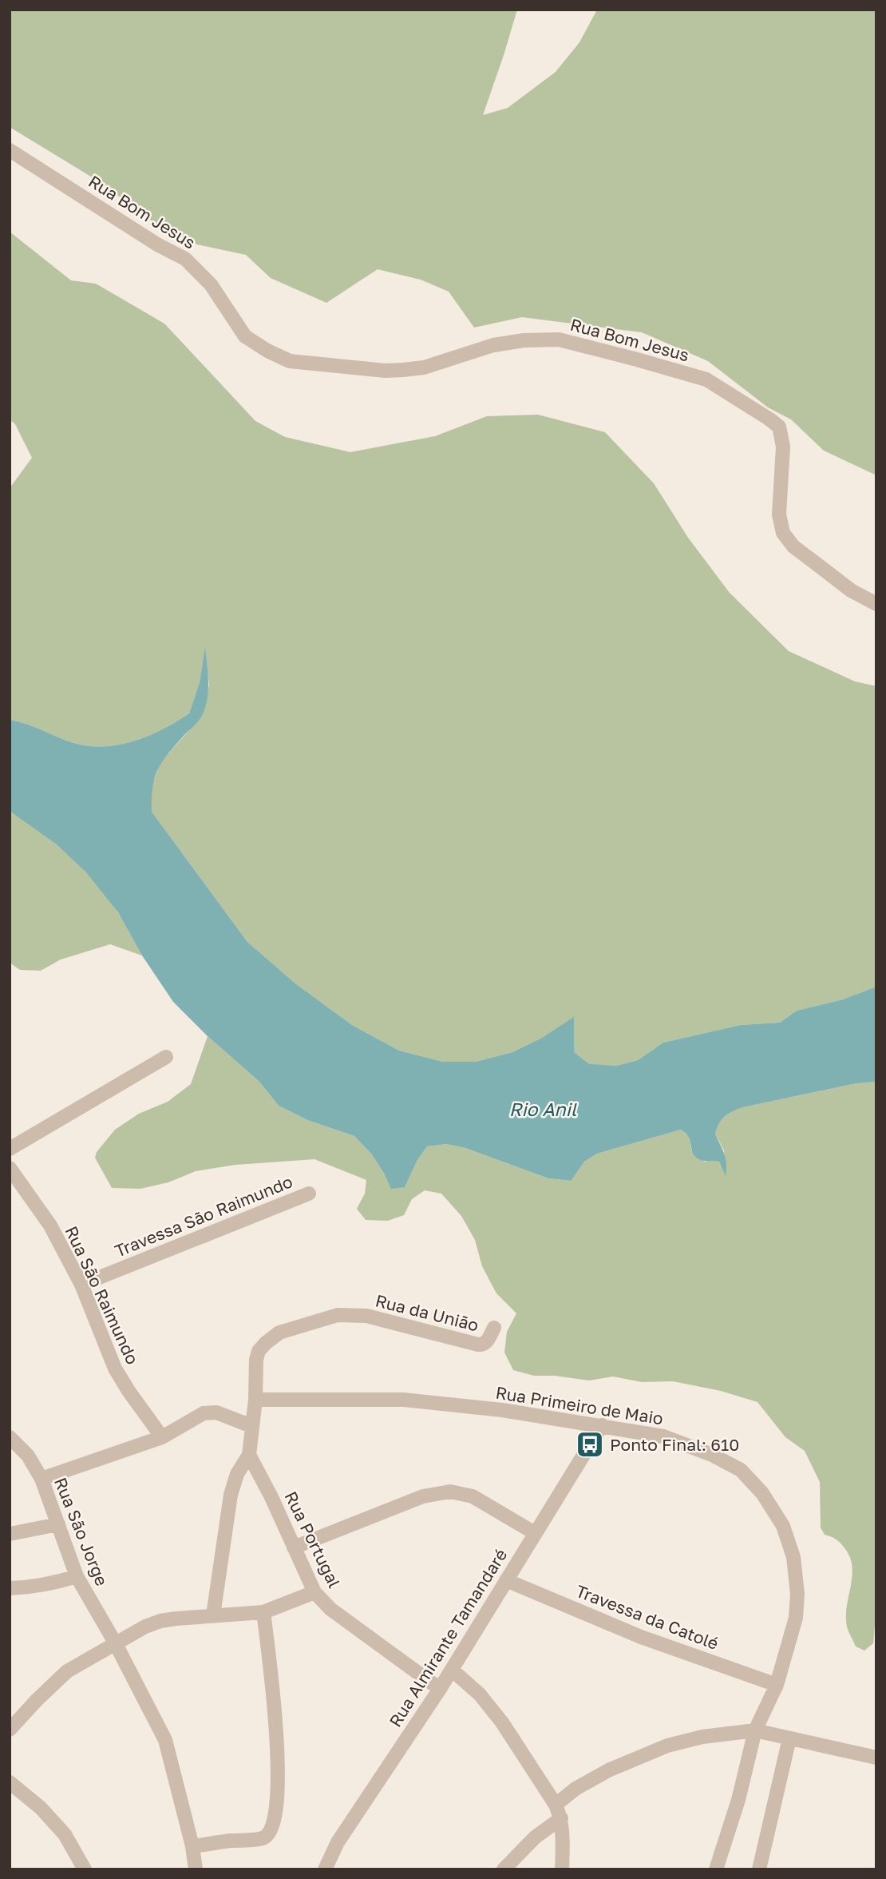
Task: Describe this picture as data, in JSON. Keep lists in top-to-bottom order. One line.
{"streets":{"street":["Rua Bom Jesus","Travessa São Raimundo","Rua São Raimundo","Rua da União","Rua Primeiro de Maio","Rua São Jorge","Rua Portugal","Travessa da Catolé","Rua Almirante Tamandaré"]},"crossings":[["Travessa São Raimundo","Rua São Raimundo"],["Rua da União","Rua Primeiro de Maio"],["Rua Primeiro de Maio","Travessa da Catolé"],["Rua Primeiro de Maio","Rua Almirante Tamandaré"],["Rua Portugal","Rua Almirante Tamandaré"],["Travessa da Catolé","Rua Almirante Tamandaré"]],"water":["Rio Anil"],"places":{"bus stop":["Ponto Final: 610"]}}
